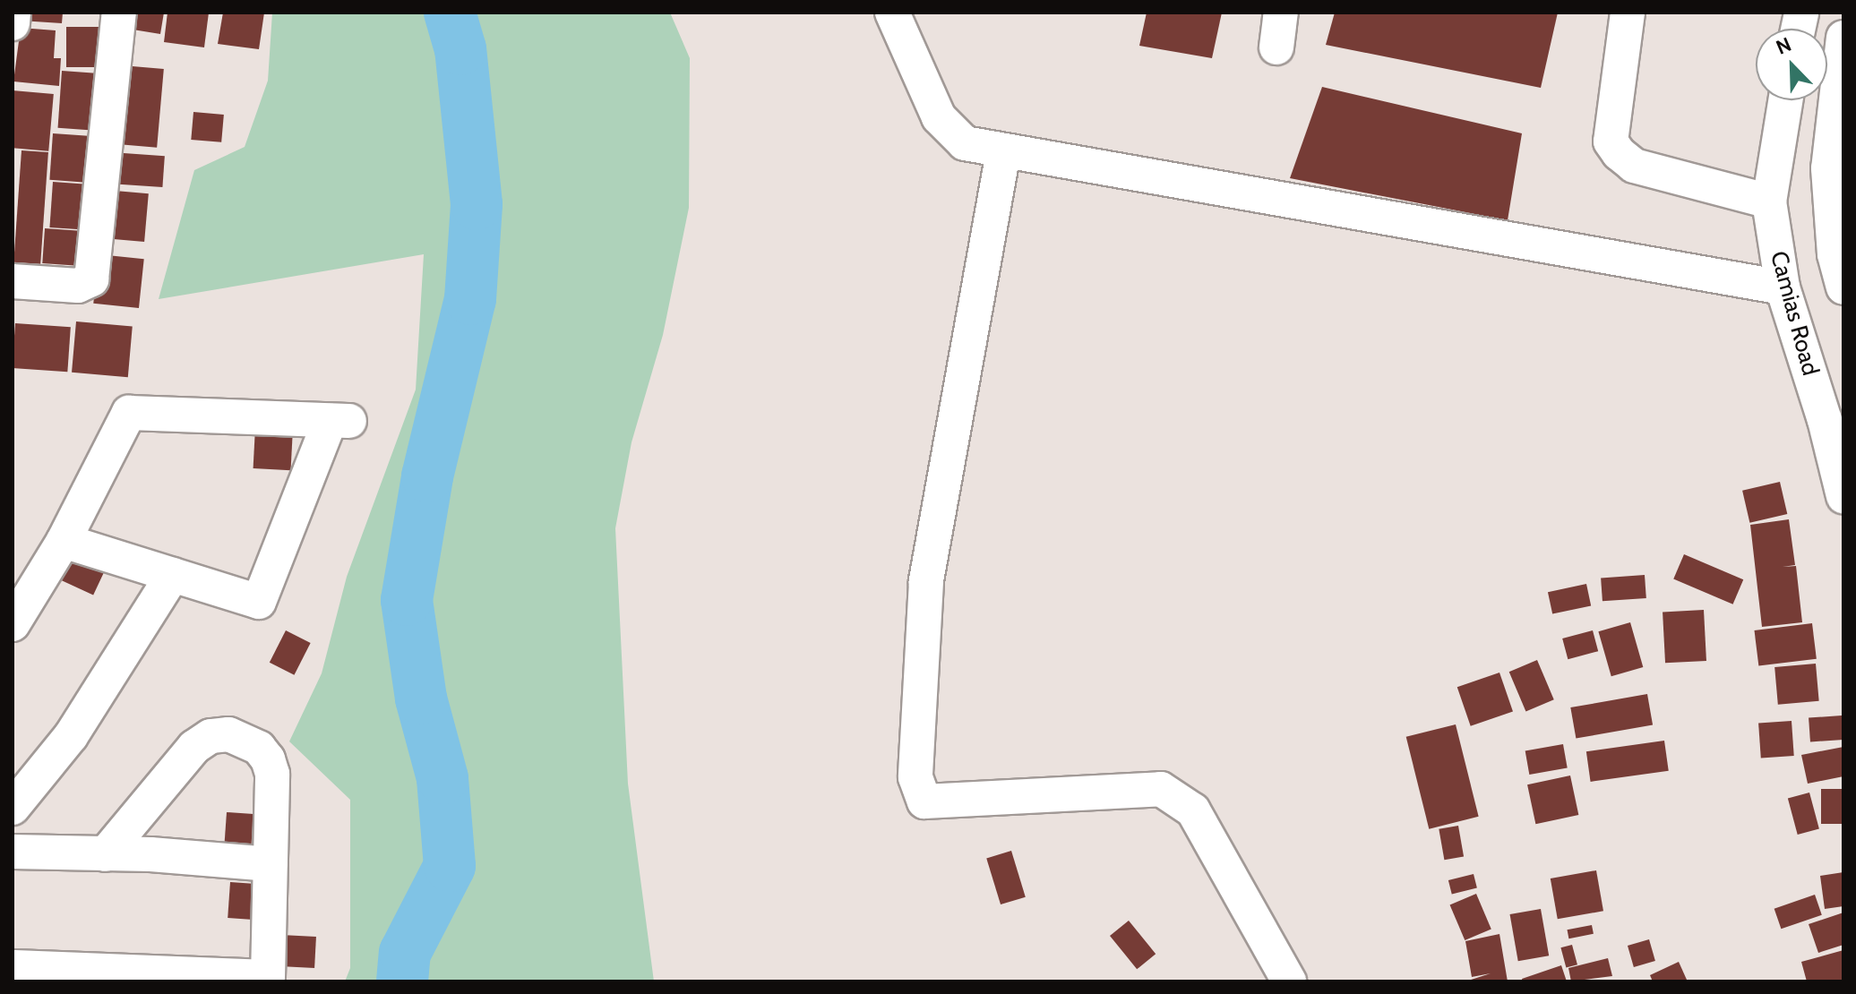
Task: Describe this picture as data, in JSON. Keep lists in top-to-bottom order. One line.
{"streets":{"street":["Camias Road"]},"north":"top left"}
